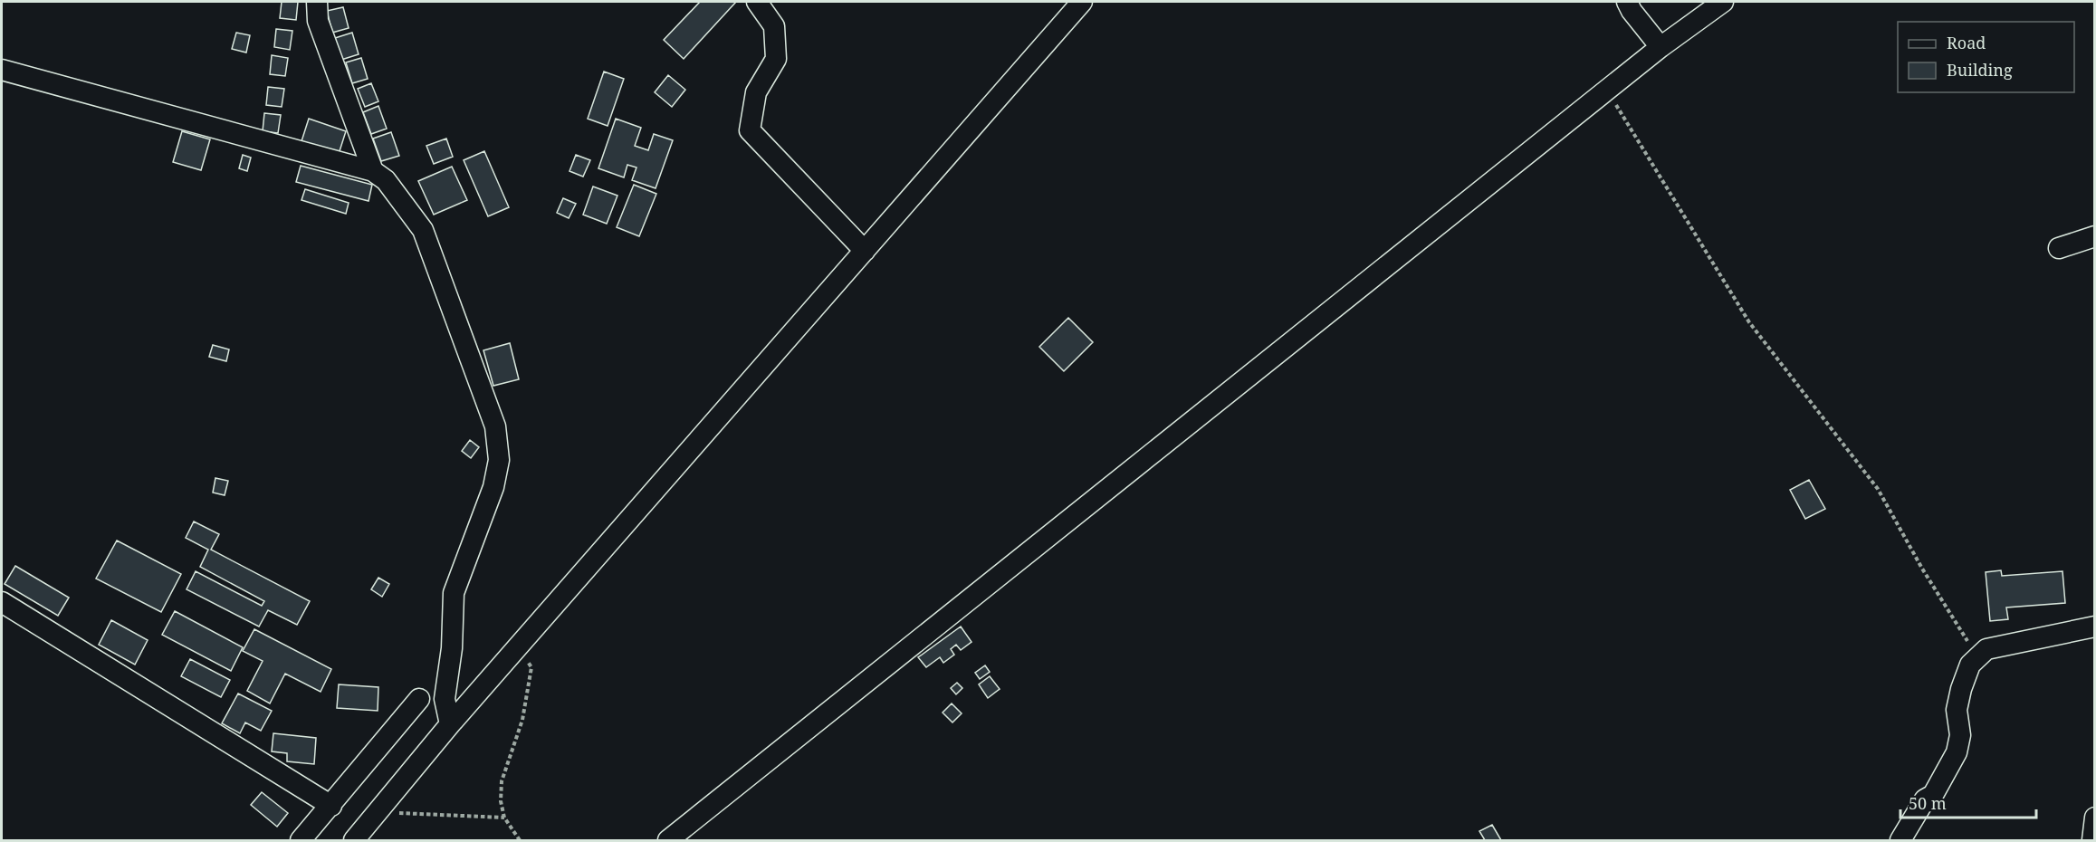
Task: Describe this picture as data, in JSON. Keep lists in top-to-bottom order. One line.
{"legend":["Road","Building"],"scale_bar":"50 m"}
